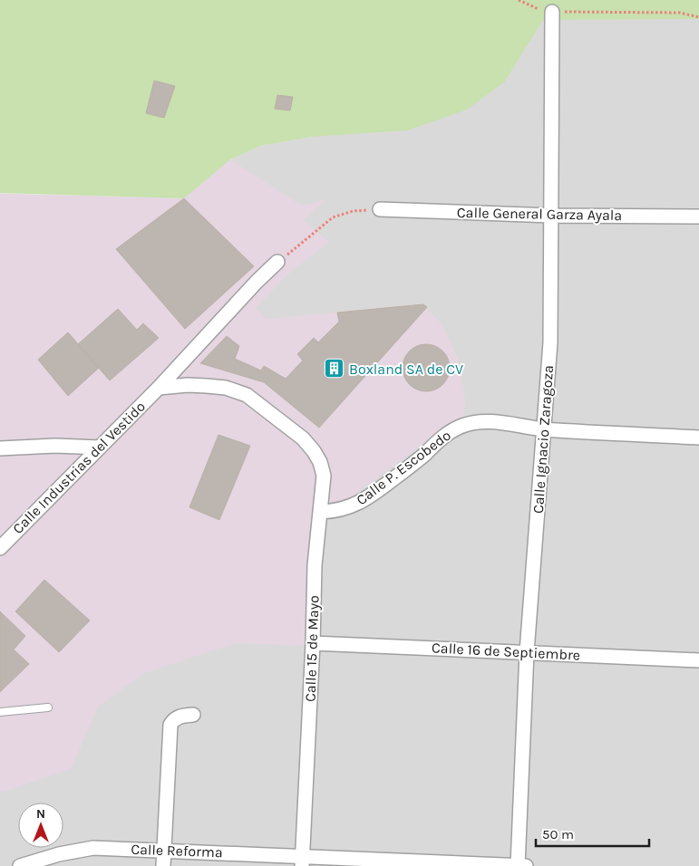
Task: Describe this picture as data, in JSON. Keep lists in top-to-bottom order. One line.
{"streets":{"street":["Calle General Garza Ayala","Calle Ignacio Zaragoza","Calle Industrias del Vestido","Calle P. Escobedo","Calle 15 de Mayo","Calle 16 de Septiembre","Calle Reforma"]},"crossings":[["Calle General Garza Ayala","Calle Ignacio Zaragoza"],["Calle Ignacio Zaragoza","Calle P. Escobedo"],["Calle Ignacio Zaragoza","Calle 16 de Septiembre"],["Calle Ignacio Zaragoza","Calle Reforma"],["Calle Industrias del Vestido","Calle 15 de Mayo"],["Calle P. Escobedo","Calle 15 de Mayo"],["Calle 15 de Mayo","Calle 16 de Septiembre"],["Calle 15 de Mayo","Calle Reforma"]],"places":{"building":["Boxland SA de CV"]},"scale_bar":"50 m","north":"top"}
